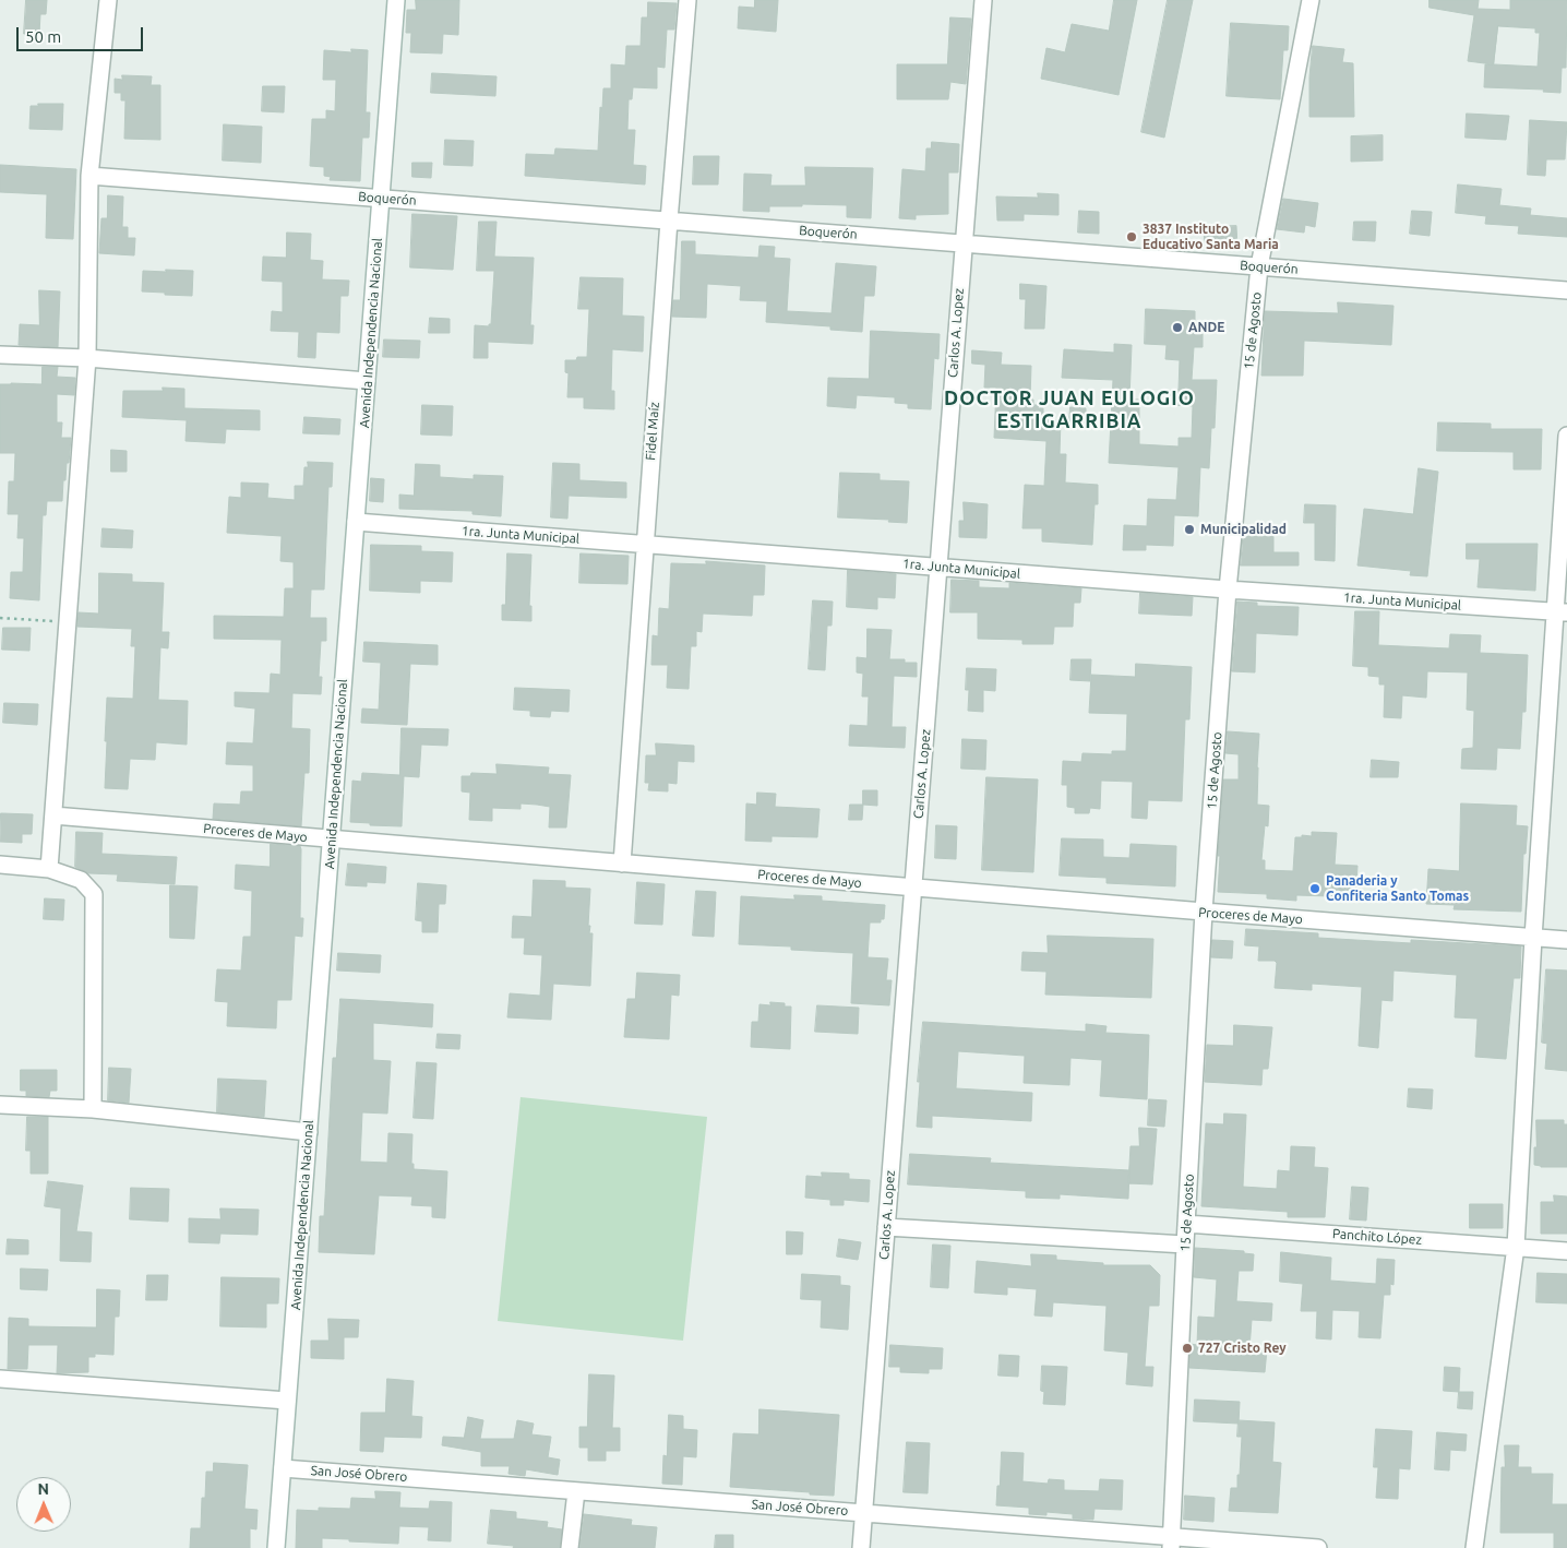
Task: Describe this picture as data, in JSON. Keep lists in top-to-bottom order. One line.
{"streets":{"street":["Boquerón","15 de Agosto","Avenida Independencia Nacional","Carlos A. Lopez","Fidel Maíz","1ra. Junta Municipal","Proceres de Mayo","Panchito López","San José Obrero"]},"crossings":[["Boquerón","15 de Agosto"],["Boquerón","Avenida Independencia Nacional"],["Boquerón","Carlos A. Lopez"],["Boquerón","Fidel Maíz"],["15 de Agosto","1ra. Junta Municipal"],["15 de Agosto","Proceres de Mayo"],["15 de Agosto","Panchito López"],["15 de Agosto","San José Obrero"],["Avenida Independencia Nacional","1ra. Junta Municipal"],["Avenida Independencia Nacional","Proceres de Mayo"],["Avenida Independencia Nacional","San José Obrero"],["Carlos A. Lopez","1ra. Junta Municipal"],["Carlos A. Lopez","Proceres de Mayo"],["Carlos A. Lopez","San José Obrero"],["Fidel Maíz","1ra. Junta Municipal"],["Fidel Maíz","Proceres de Mayo"]],"districts":["DOCTOR JUAN EULOGIO ESTIGARRIBIA"],"places":["3837 Instituto Educativo Santa Maria","ANDE","Municipalidad","Panaderia y Confiteria Santo Tomas","727 Cristo Rey"],"scale_bar":"50 m","north":"top"}
